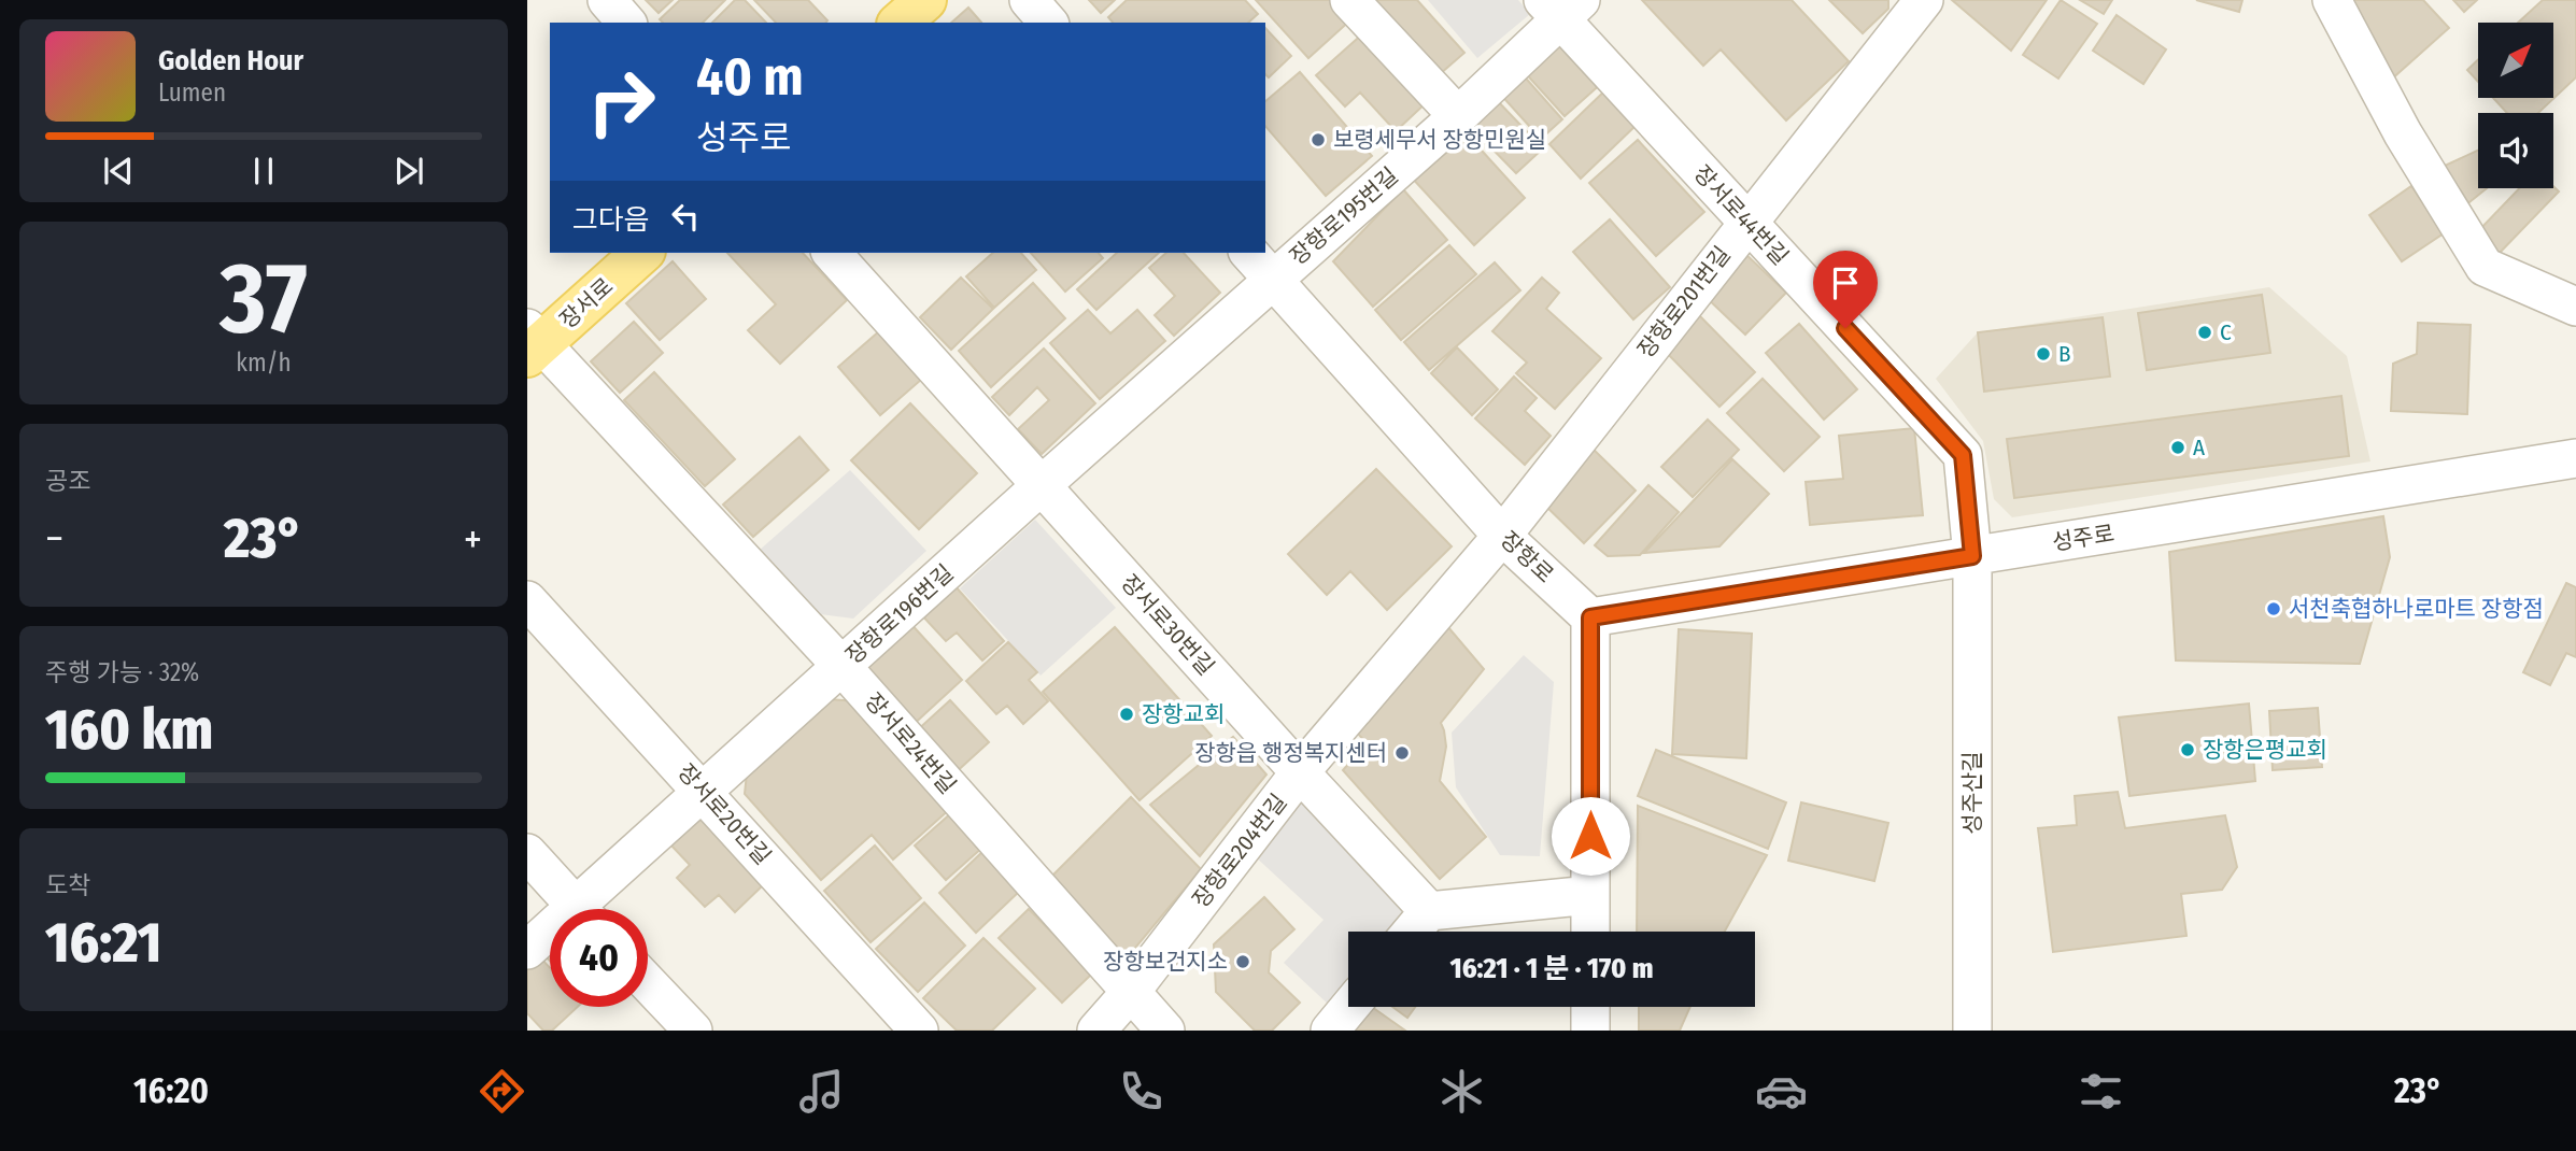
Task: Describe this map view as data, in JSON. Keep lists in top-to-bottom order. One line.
{"streets":{"main road":["장서로"],"street":["장서로44번길","장항로195번길","장항로201번길","성주로","장항로","장항로196번길","장서로30번길","장서로24번길","성주산길","장서로20번길","장항로204번길"]},"crossings":[["장서로44번길","장항로195번길"],["장서로44번길","장항로201번길"],["장서로44번길","성주로"],["장서로44번길","성주산길"],["장항로195번길","장항로"],["장항로195번길","장항로196번길"],["장항로201번길","장항로"],["장항로201번길","장항로204번길"],["장서로","장서로24번길"],["성주로","장항로"],["성주로","성주산길"],["장항로","장항로196번길"],["장항로","장항로204번길"],["장항로196번길","장서로30번길"],["장항로196번길","장서로24번길"],["장항로196번길","장서로20번길"],["장서로30번길","장항로204번길"],["장서로24번길","장항로204번길"]],"places":["보령세무서 장항민원실","C","B","A","서천축협하나로마트 장항점","장항교회","장항은평교회","장항읍 행정복지센터","장항보건지소"],"north":"top right","page":{"turn":["40 m","성주로"],"song":["Golden Hour","Lumen"],"then":"그다음","tile":[["37","km/h"],"공조",["주행 가능 · 32%","160 km"],["도착","16:21"]],"heat":["−","23°","+"],"limit":"40","trip":"16:21 · 1 분 · 170 m","tabs":["16:20","23°"]}}
